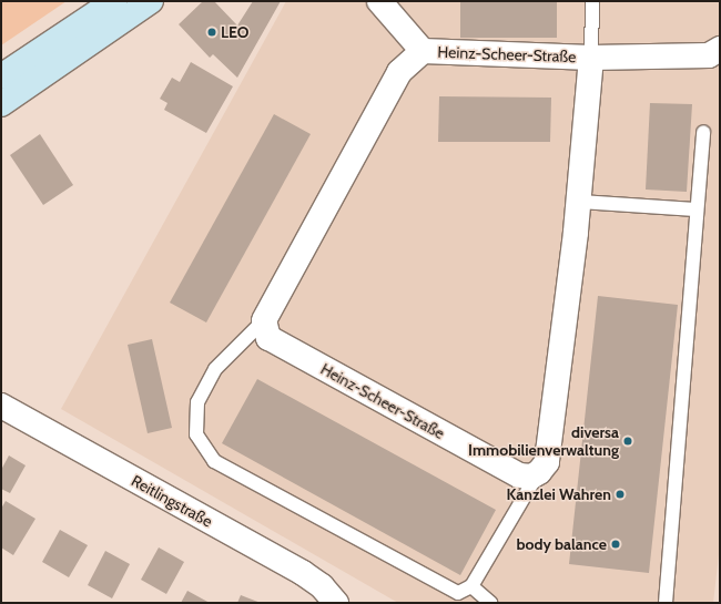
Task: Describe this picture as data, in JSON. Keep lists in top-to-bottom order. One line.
{"streets":{"street":["Heinz-Scheer-Straße","Reitlingstraße"]},"places":["LEO","diversa Immobilienverwaltung","Kanzlei Wahren","body balance"]}
